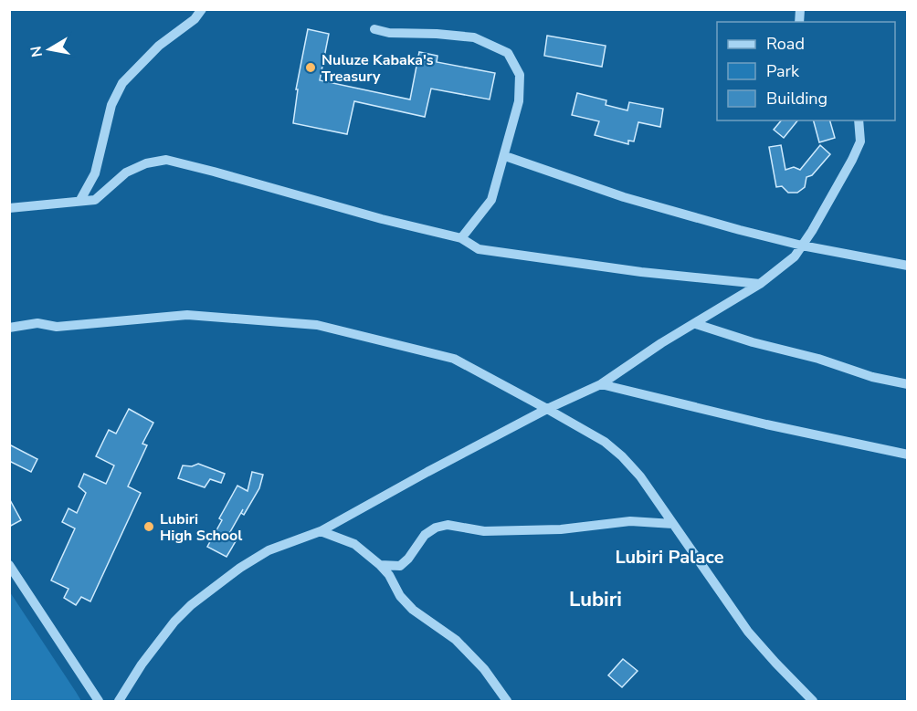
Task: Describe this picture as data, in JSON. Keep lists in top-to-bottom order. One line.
{"districts":["Lubiri Palace","Lubiri"],"places":["Nuluze Kabaka's Treasury","Lubiri High School"],"legend":["Road","Park","Building"],"north":"left"}
